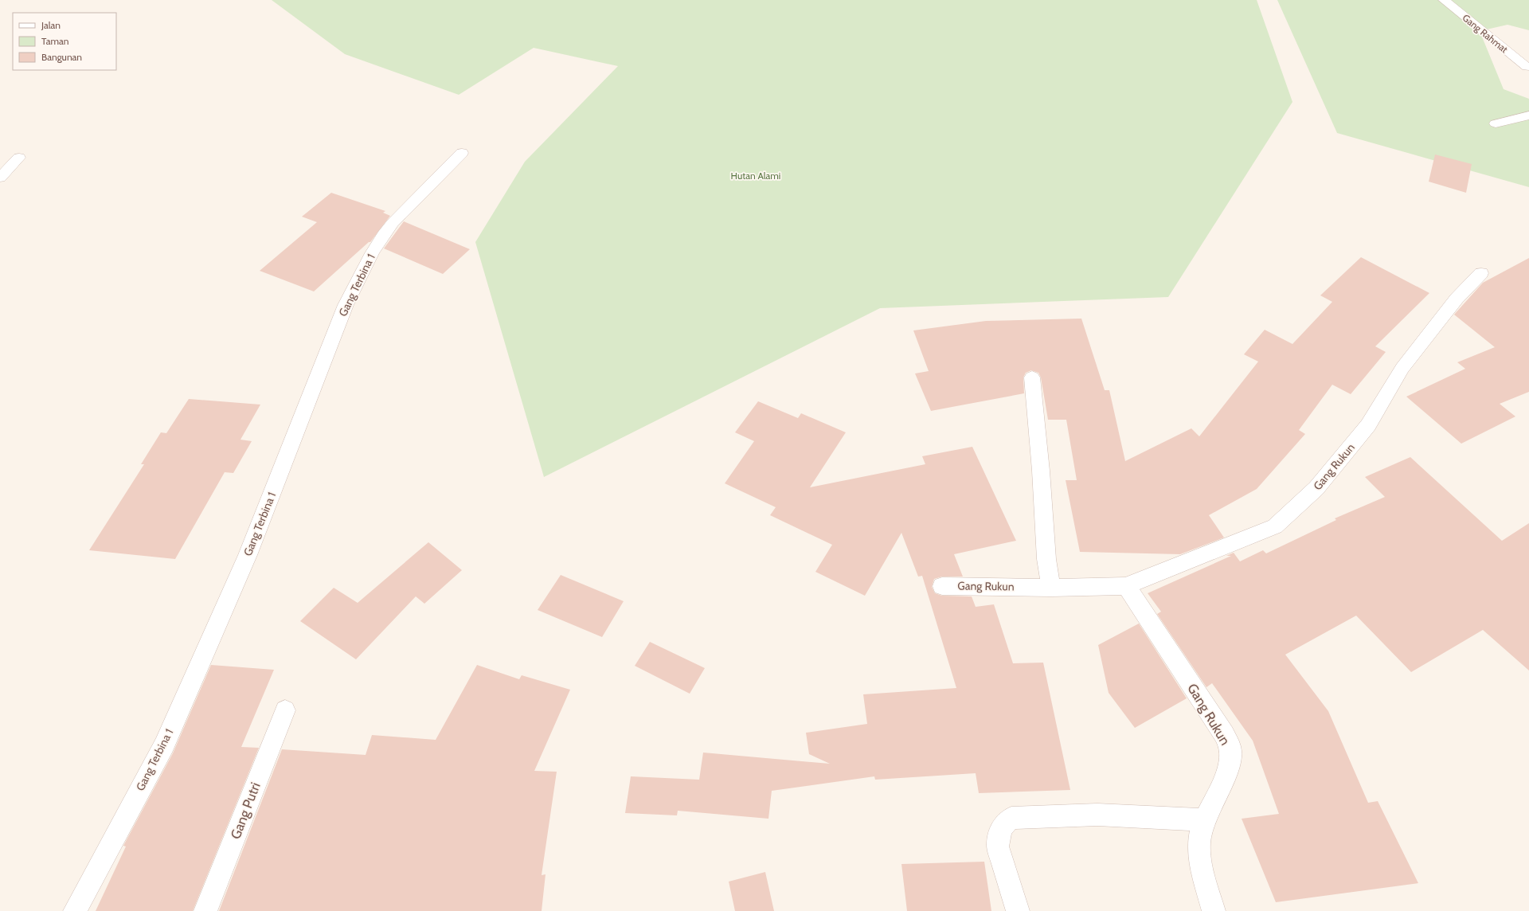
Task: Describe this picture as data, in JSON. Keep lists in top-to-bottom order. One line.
{"streets":{"street":["Gang Rahmat","Gang Terbina 1","Gang Rukun","Gang Putri"]},"parks":["Hutan Alami"],"legend":["Jalan","Taman","Bangunan"]}
